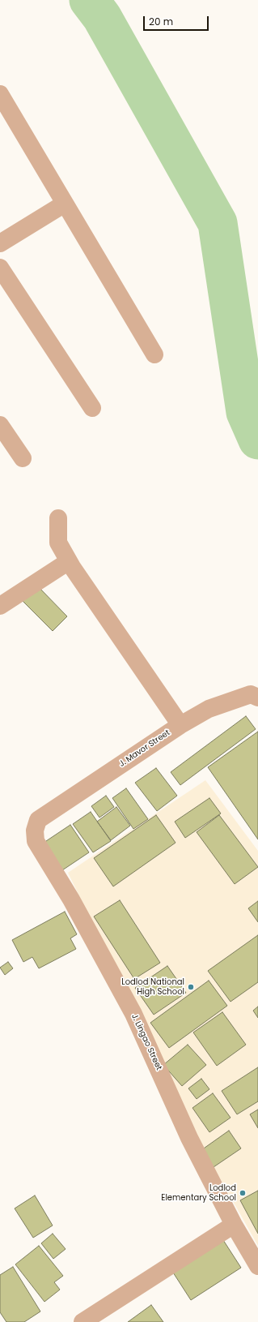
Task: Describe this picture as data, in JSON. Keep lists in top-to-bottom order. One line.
{"streets":{"street":["J. Mavor Street","J. Lingao Street"]},"crossings":[["J. Mavor Street","J. Lingao Street"]],"places":["Lodlod National High School","Lodlod Elementary School"],"scale_bar":"20 m"}
